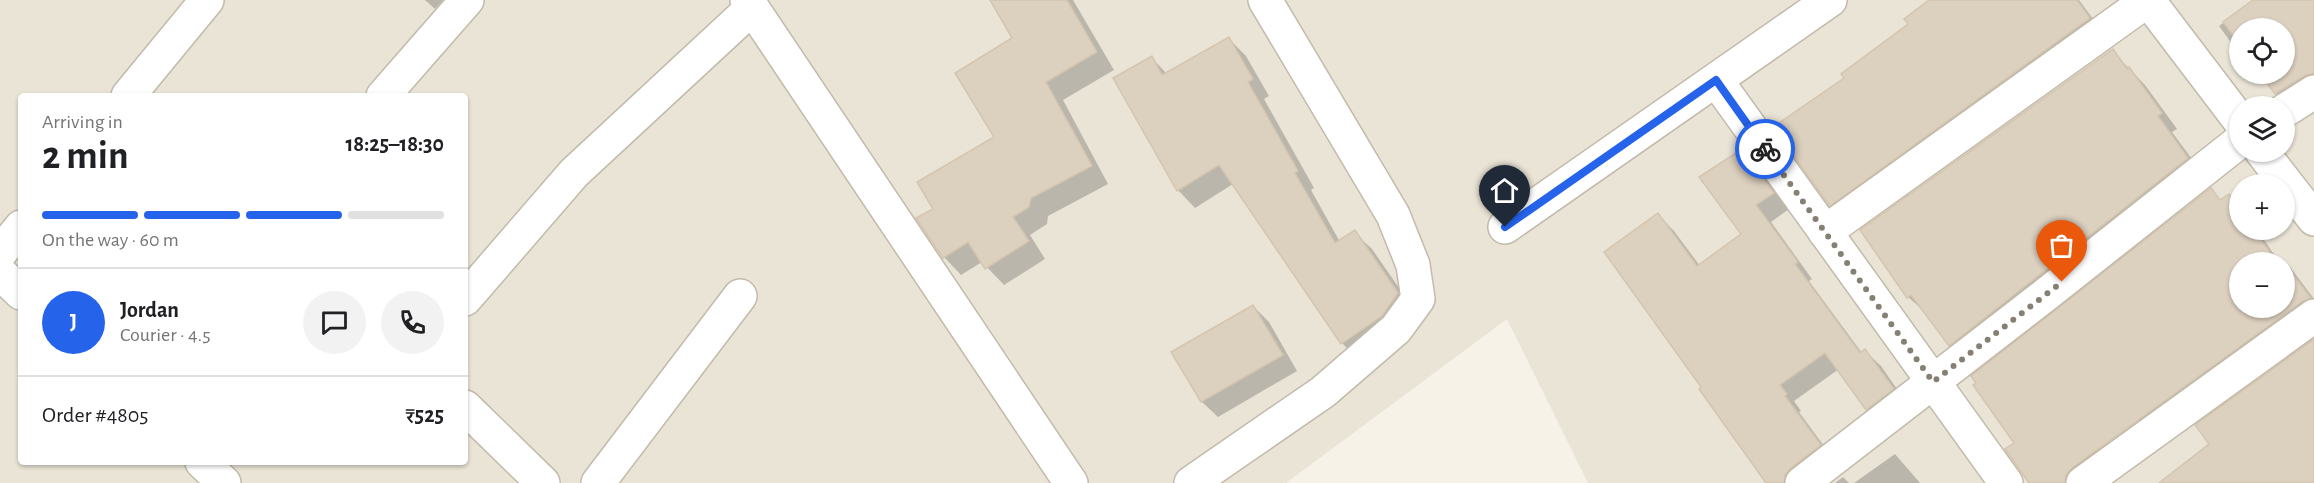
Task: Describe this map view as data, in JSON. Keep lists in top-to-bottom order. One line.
{"page":{"map_buttons":["+","−"],"heading":["2 min","Arriving in","18:25–18:30"],"panel":["Jordan","Courier · 4.5","Order #4805","₹525"],"bar":"On the way · 60 m","round":"J"}}
